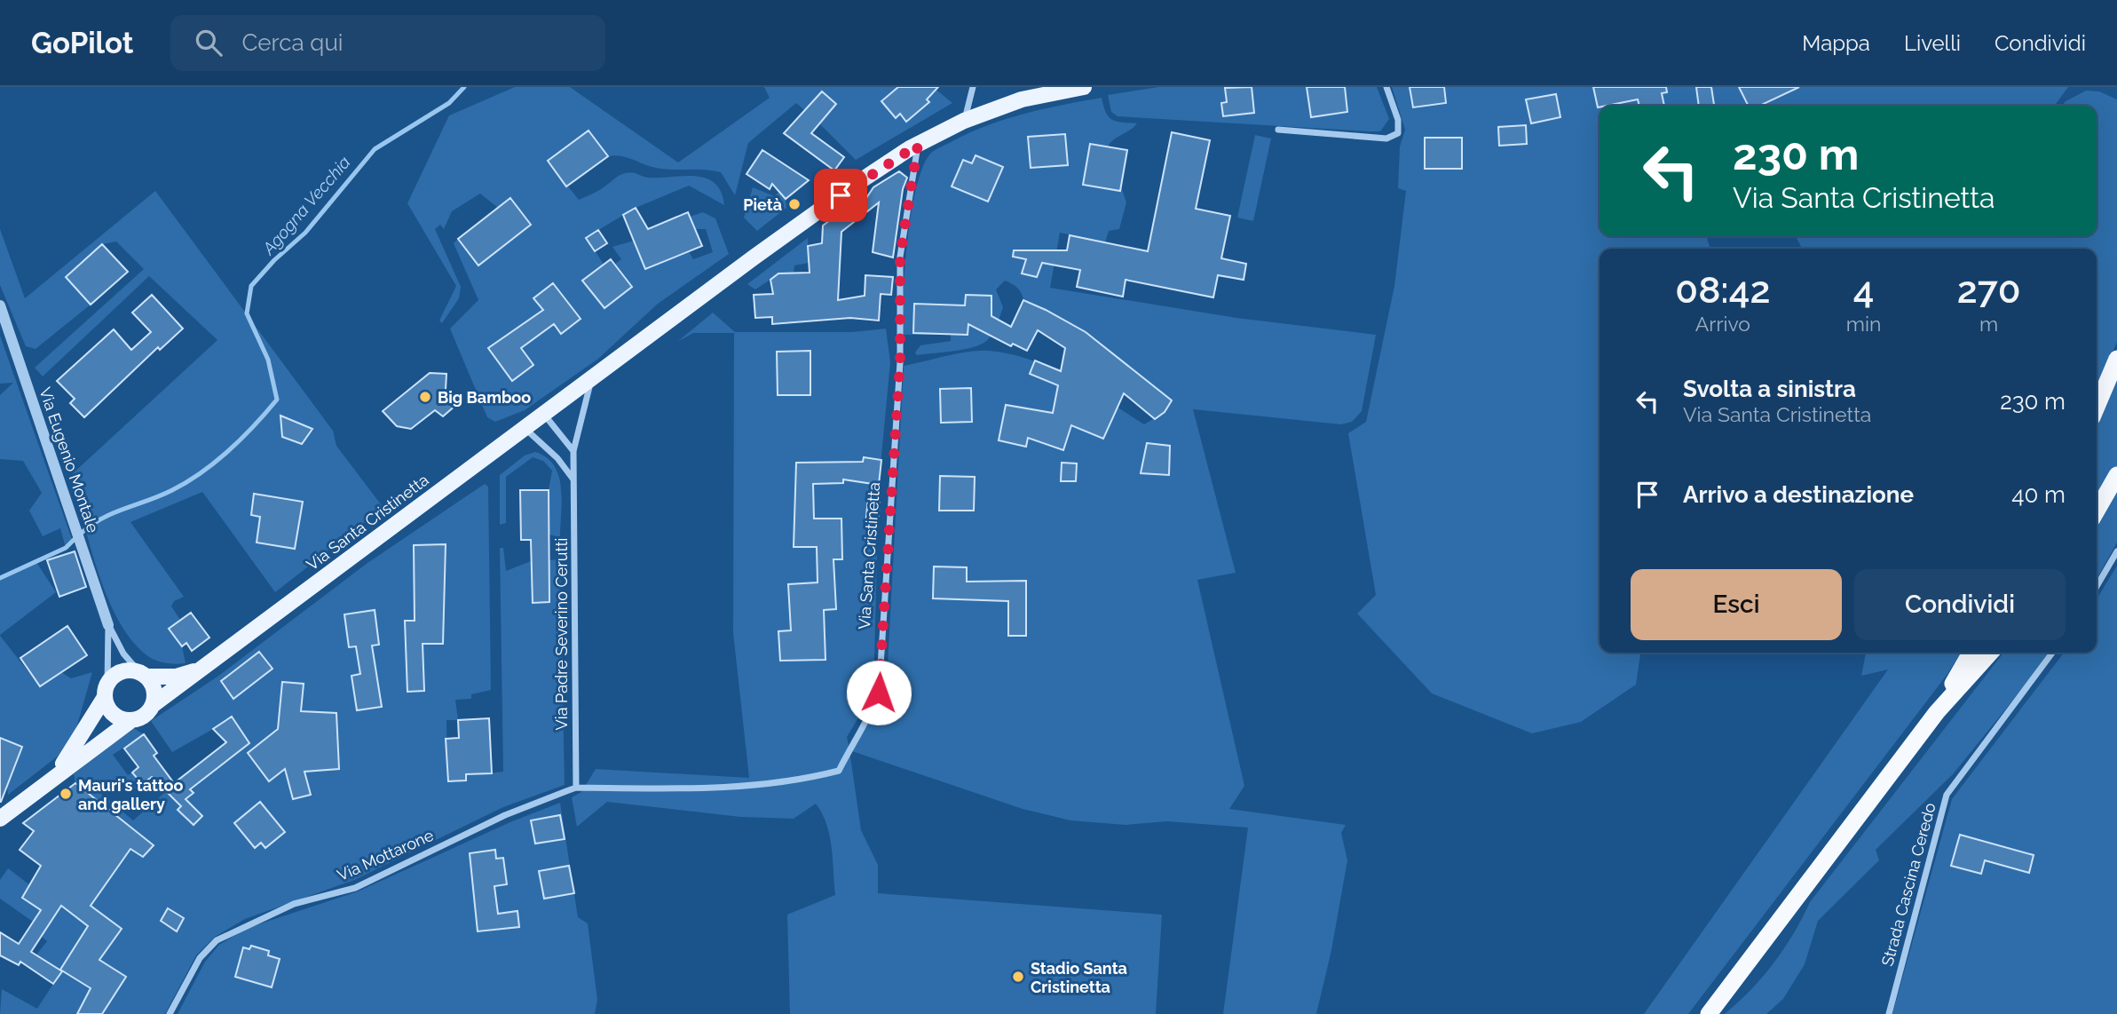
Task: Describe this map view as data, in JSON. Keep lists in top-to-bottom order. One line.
{"streets":{"main road":["Via Santa Cristinetta"],"street":["Via Eugenio Montale","Via Padre Severino Cerutti","Via Mottarone","Strada Cascina Ceredo"]},"crossings":[["Via Eugenio Montale","Via Santa Cristinetta"],["Via Santa Cristinetta","Via Padre Severino Cerutti"],["Via Santa Cristinetta","Via Mottarone"],["Via Padre Severino Cerutti","Via Mottarone"]],"water":["Agogna Vecchia"],"places":["Pietà","Big Bamboo","Mauri's tattoo and gallery","Stadio Santa Cristinetta"],"page":{"header":"GoPilot","search":"Cerca qui","nav":["Mappa","Livelli","Condividi"],"turn":["230 m","Via Santa Cristinetta"],"eta":["08:42","Arrivo","4","min","270","m"],"list":[{"name":"Svolta a sinistra","note":"Via Santa Cristinetta","value":"230 m"},{"name":"Arrivo a destinazione","value":"40 m"}],"buttons":["Esci","Condividi"]}}
